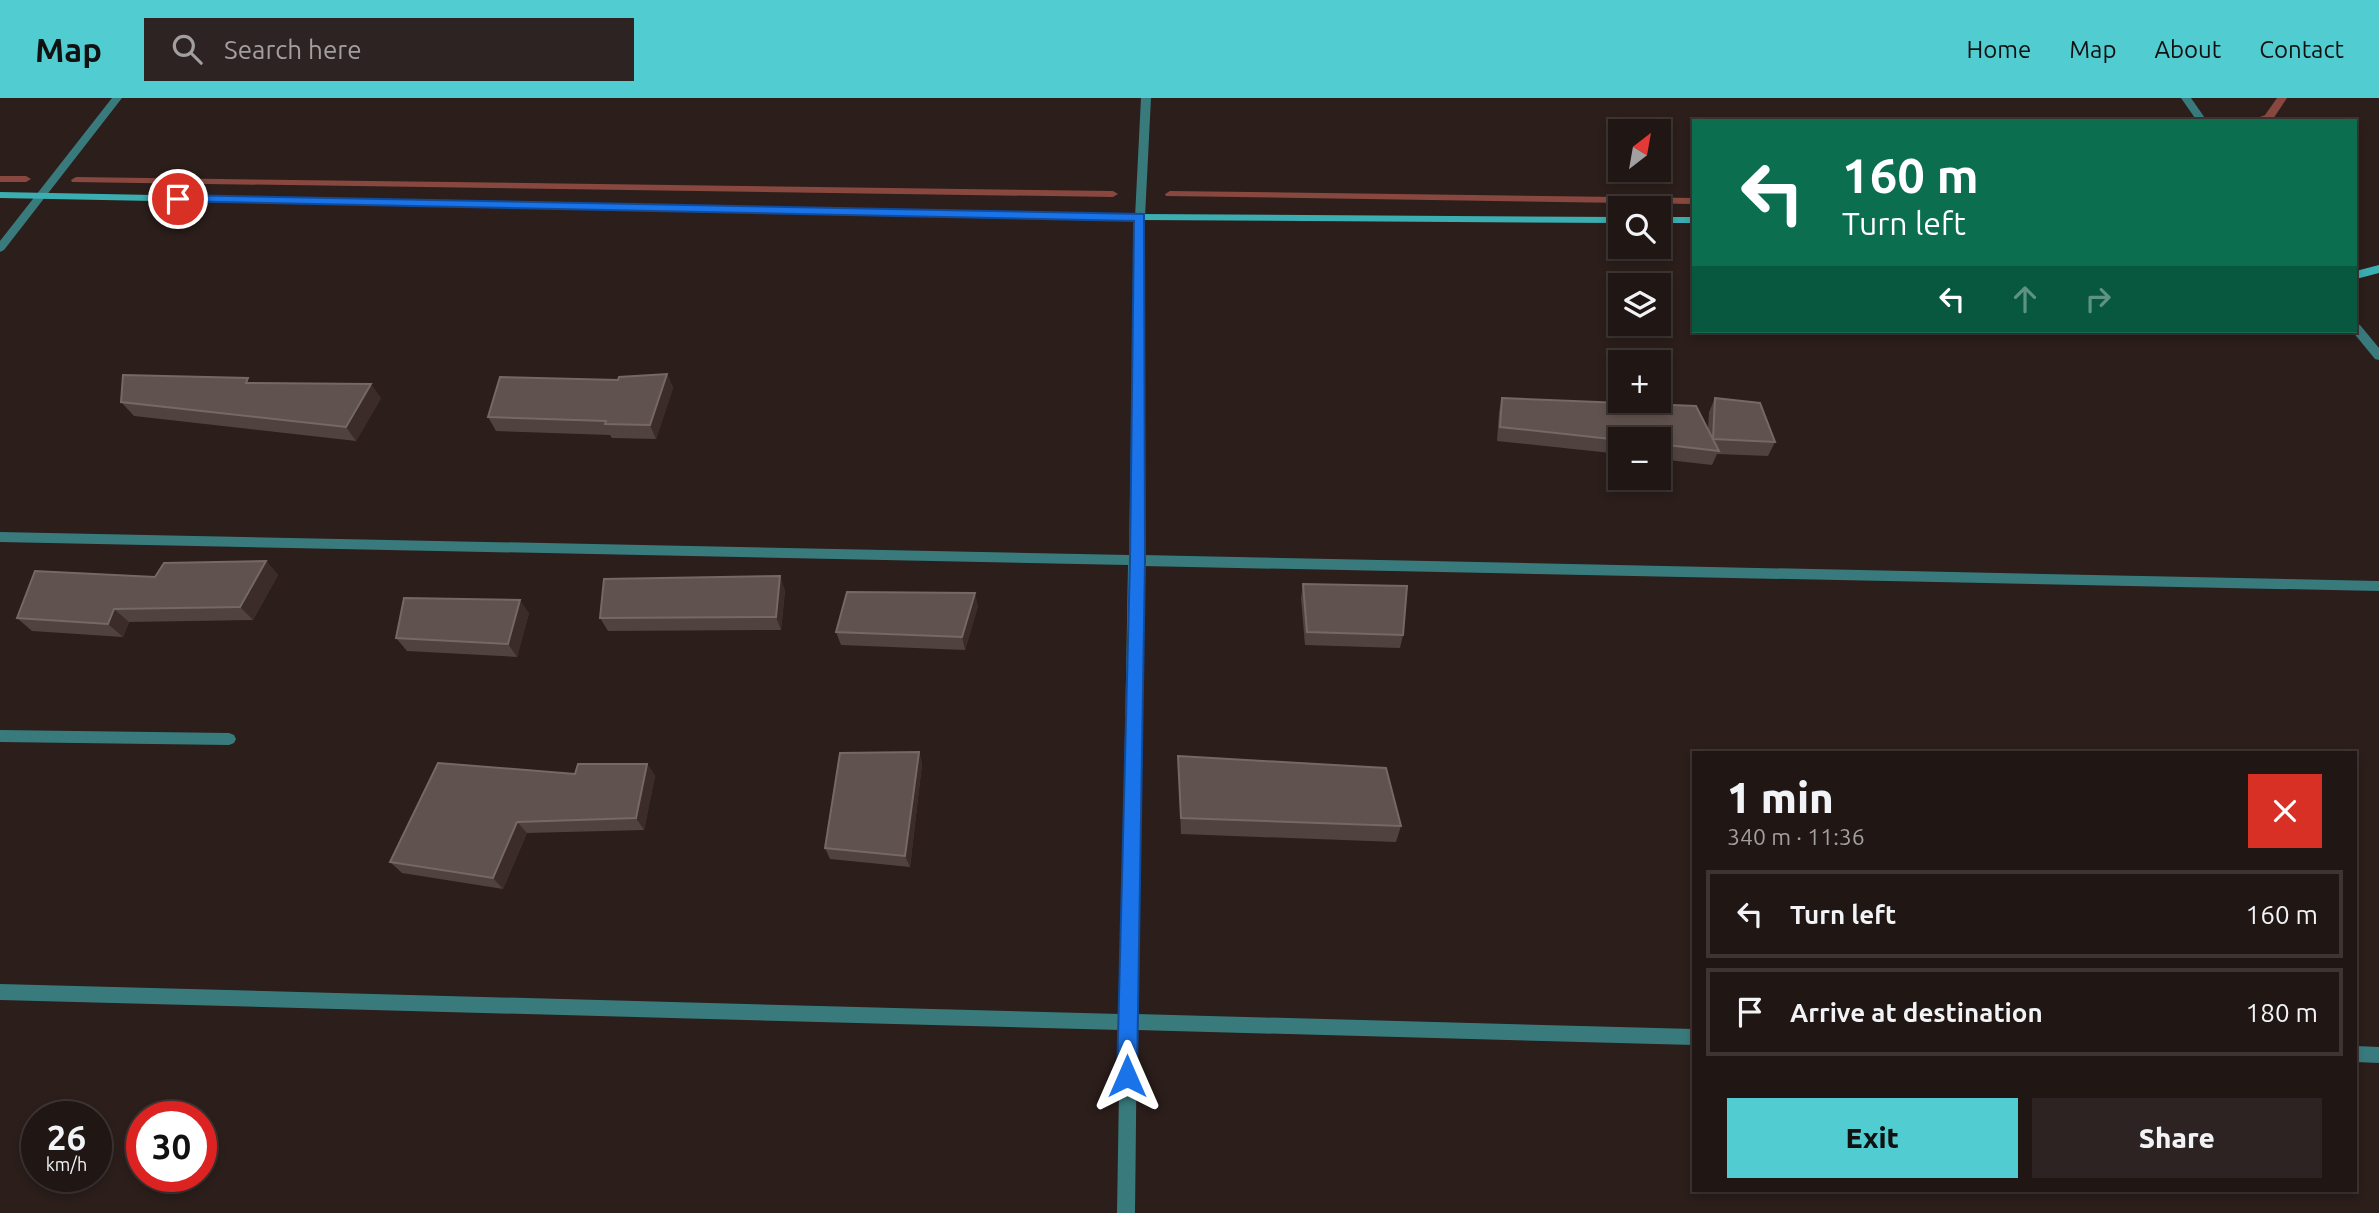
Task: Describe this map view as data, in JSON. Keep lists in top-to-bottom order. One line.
{"north":"top right","page":{"header":"Map","search":"Search here","nav":["Home","Map","About","Contact"],"map_buttons":["+","−"],"turn":["160 m","Turn left"],"heading":["1 min","340 m · 11:36"],"list":[{"name":"Turn left","value":"160 m"},{"name":"Arrive at destination","value":"180 m"}],"buttons":["Exit","Share"],"speed":"26 km/h","limit":"30"}}
